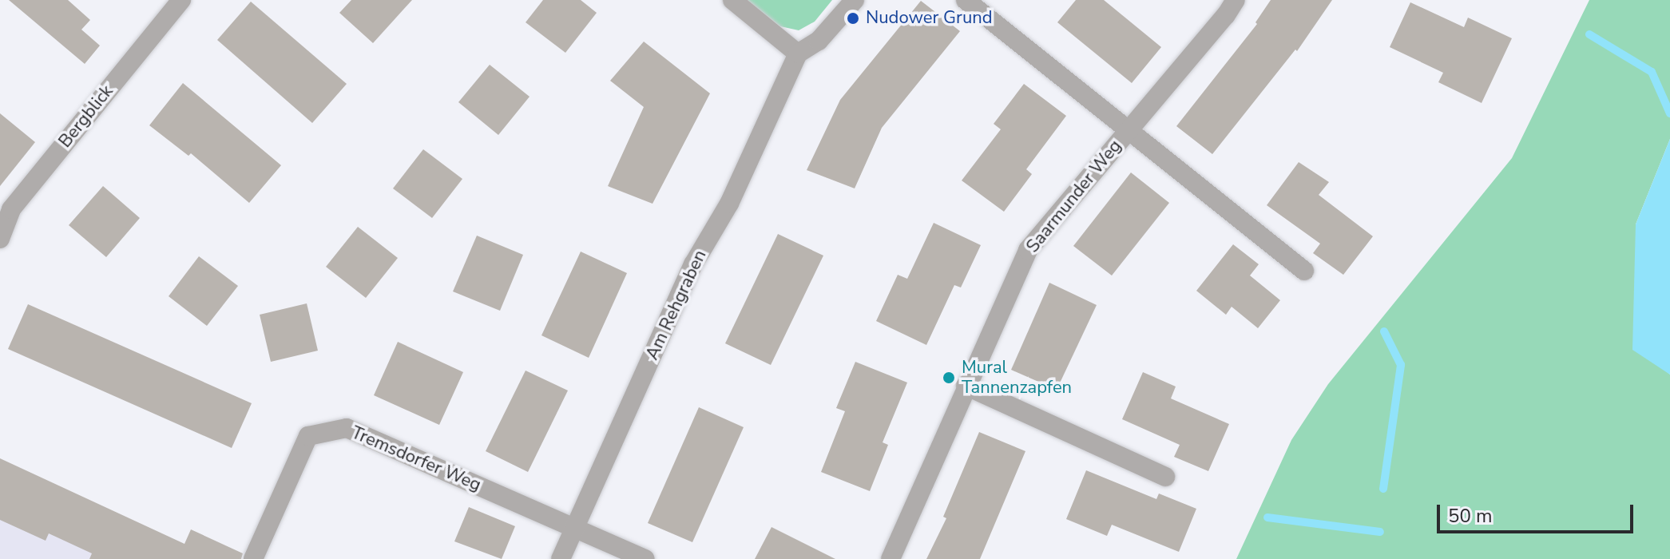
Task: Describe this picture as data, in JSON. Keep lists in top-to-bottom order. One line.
{"streets":{"street":["Bergblick","Saarmunder Weg","Am Rehgraben","Tremsdorfer Weg"]},"crossings":[["Am Rehgraben","Tremsdorfer Weg"]],"places":["Nudower Grund","Mural Tannenzapfen"],"scale_bar":"50 m"}
